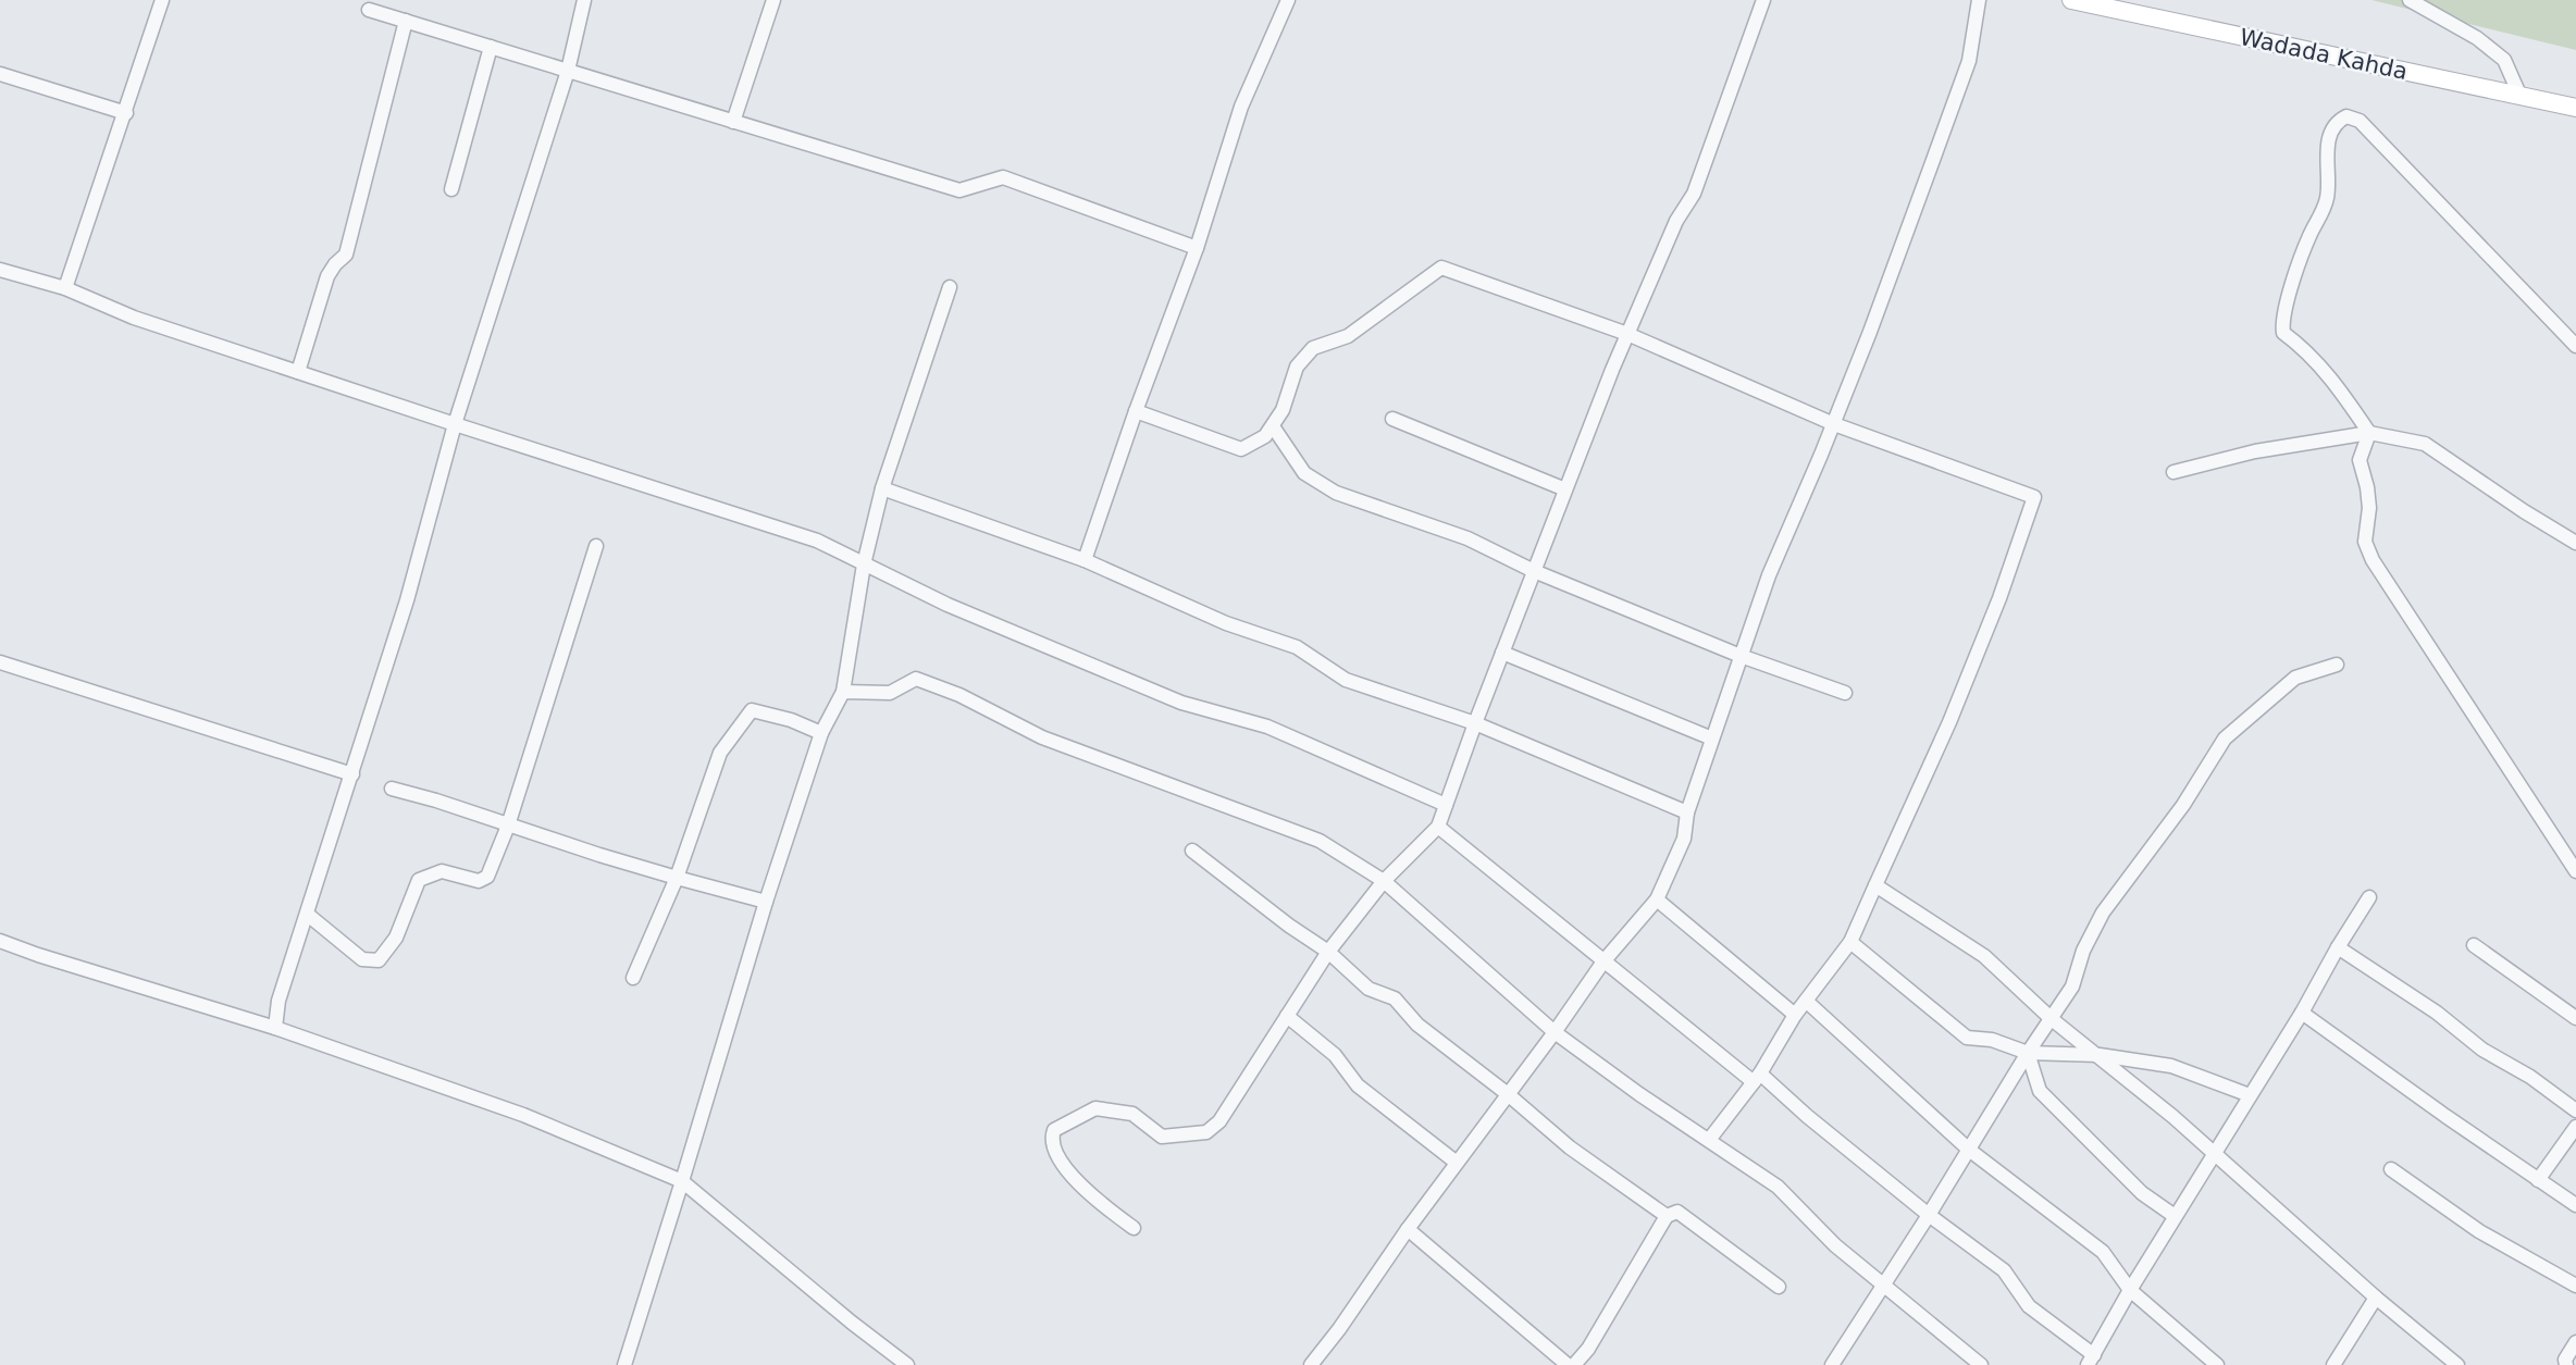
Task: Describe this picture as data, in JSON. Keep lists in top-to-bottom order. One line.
{"streets":{"main road":["Wadada Kahda"]}}
